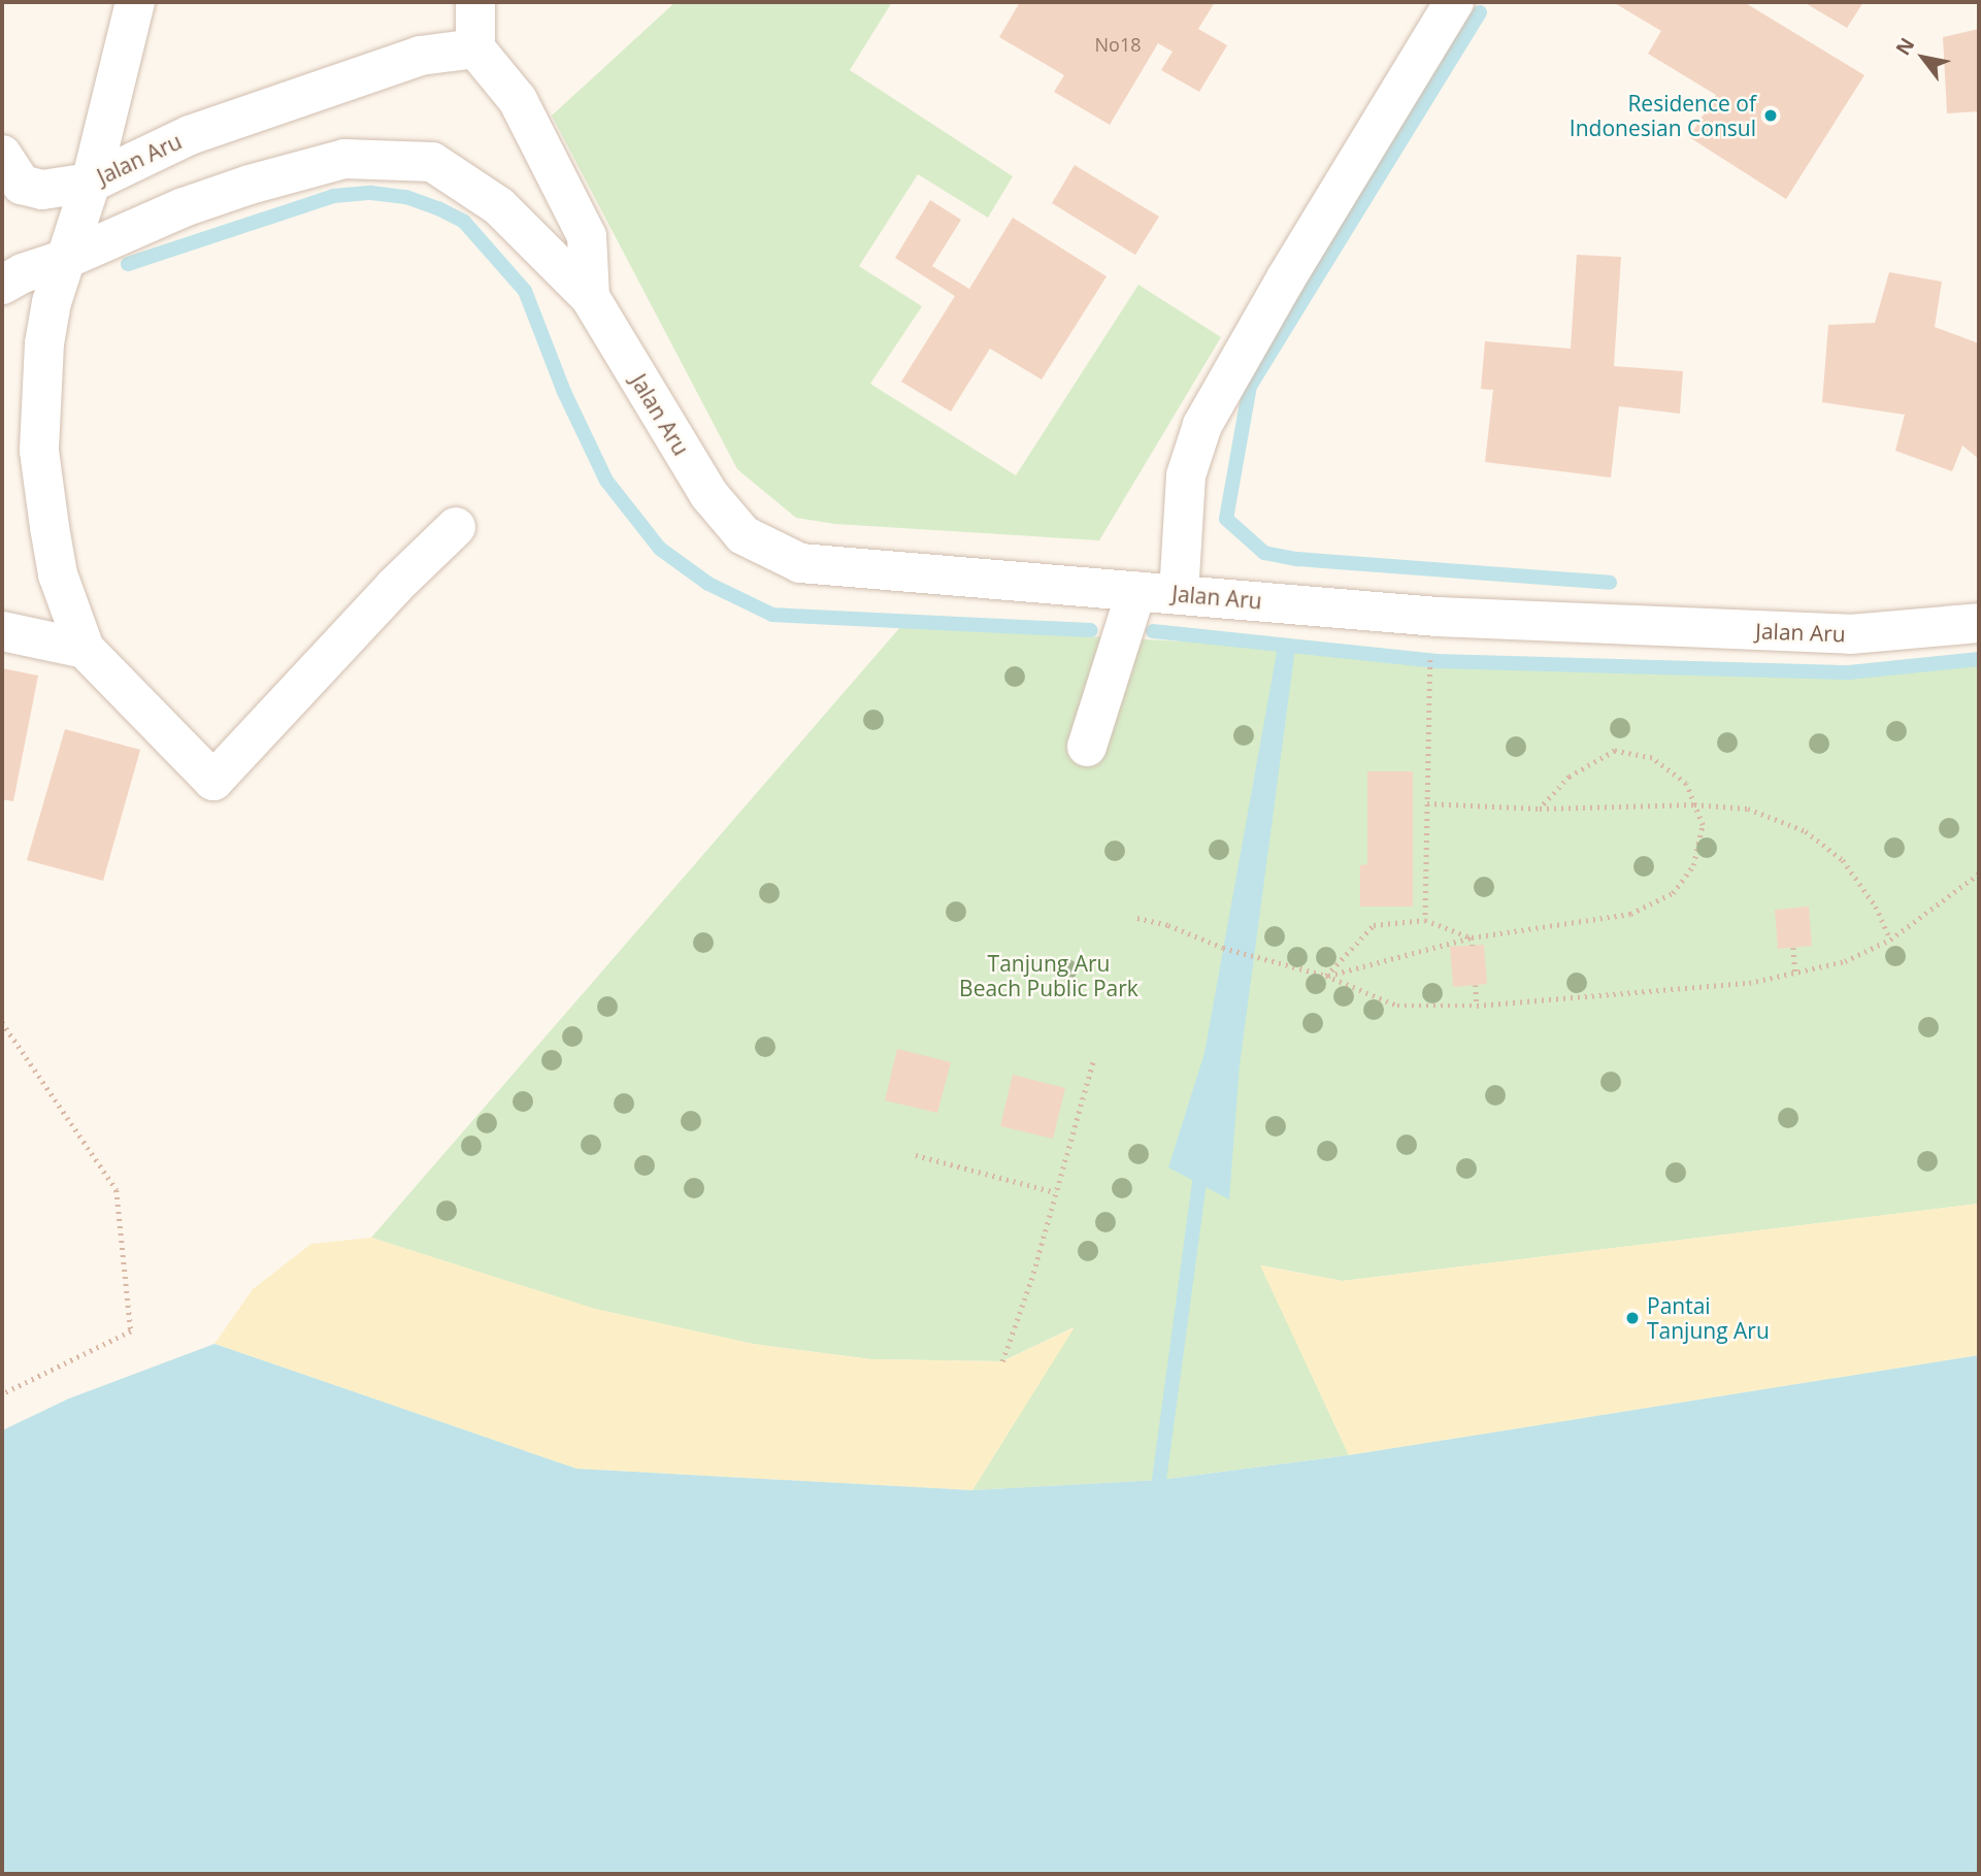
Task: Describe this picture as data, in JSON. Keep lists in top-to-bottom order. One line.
{"streets":{"street":["Jalan Aru"]},"parks":["Tanjung Aru Beach Public Park"],"places":["Residence of Indonesian Consul","Pantai Tanjung Aru"],"house_numbers":["No18"],"north":"top left"}
